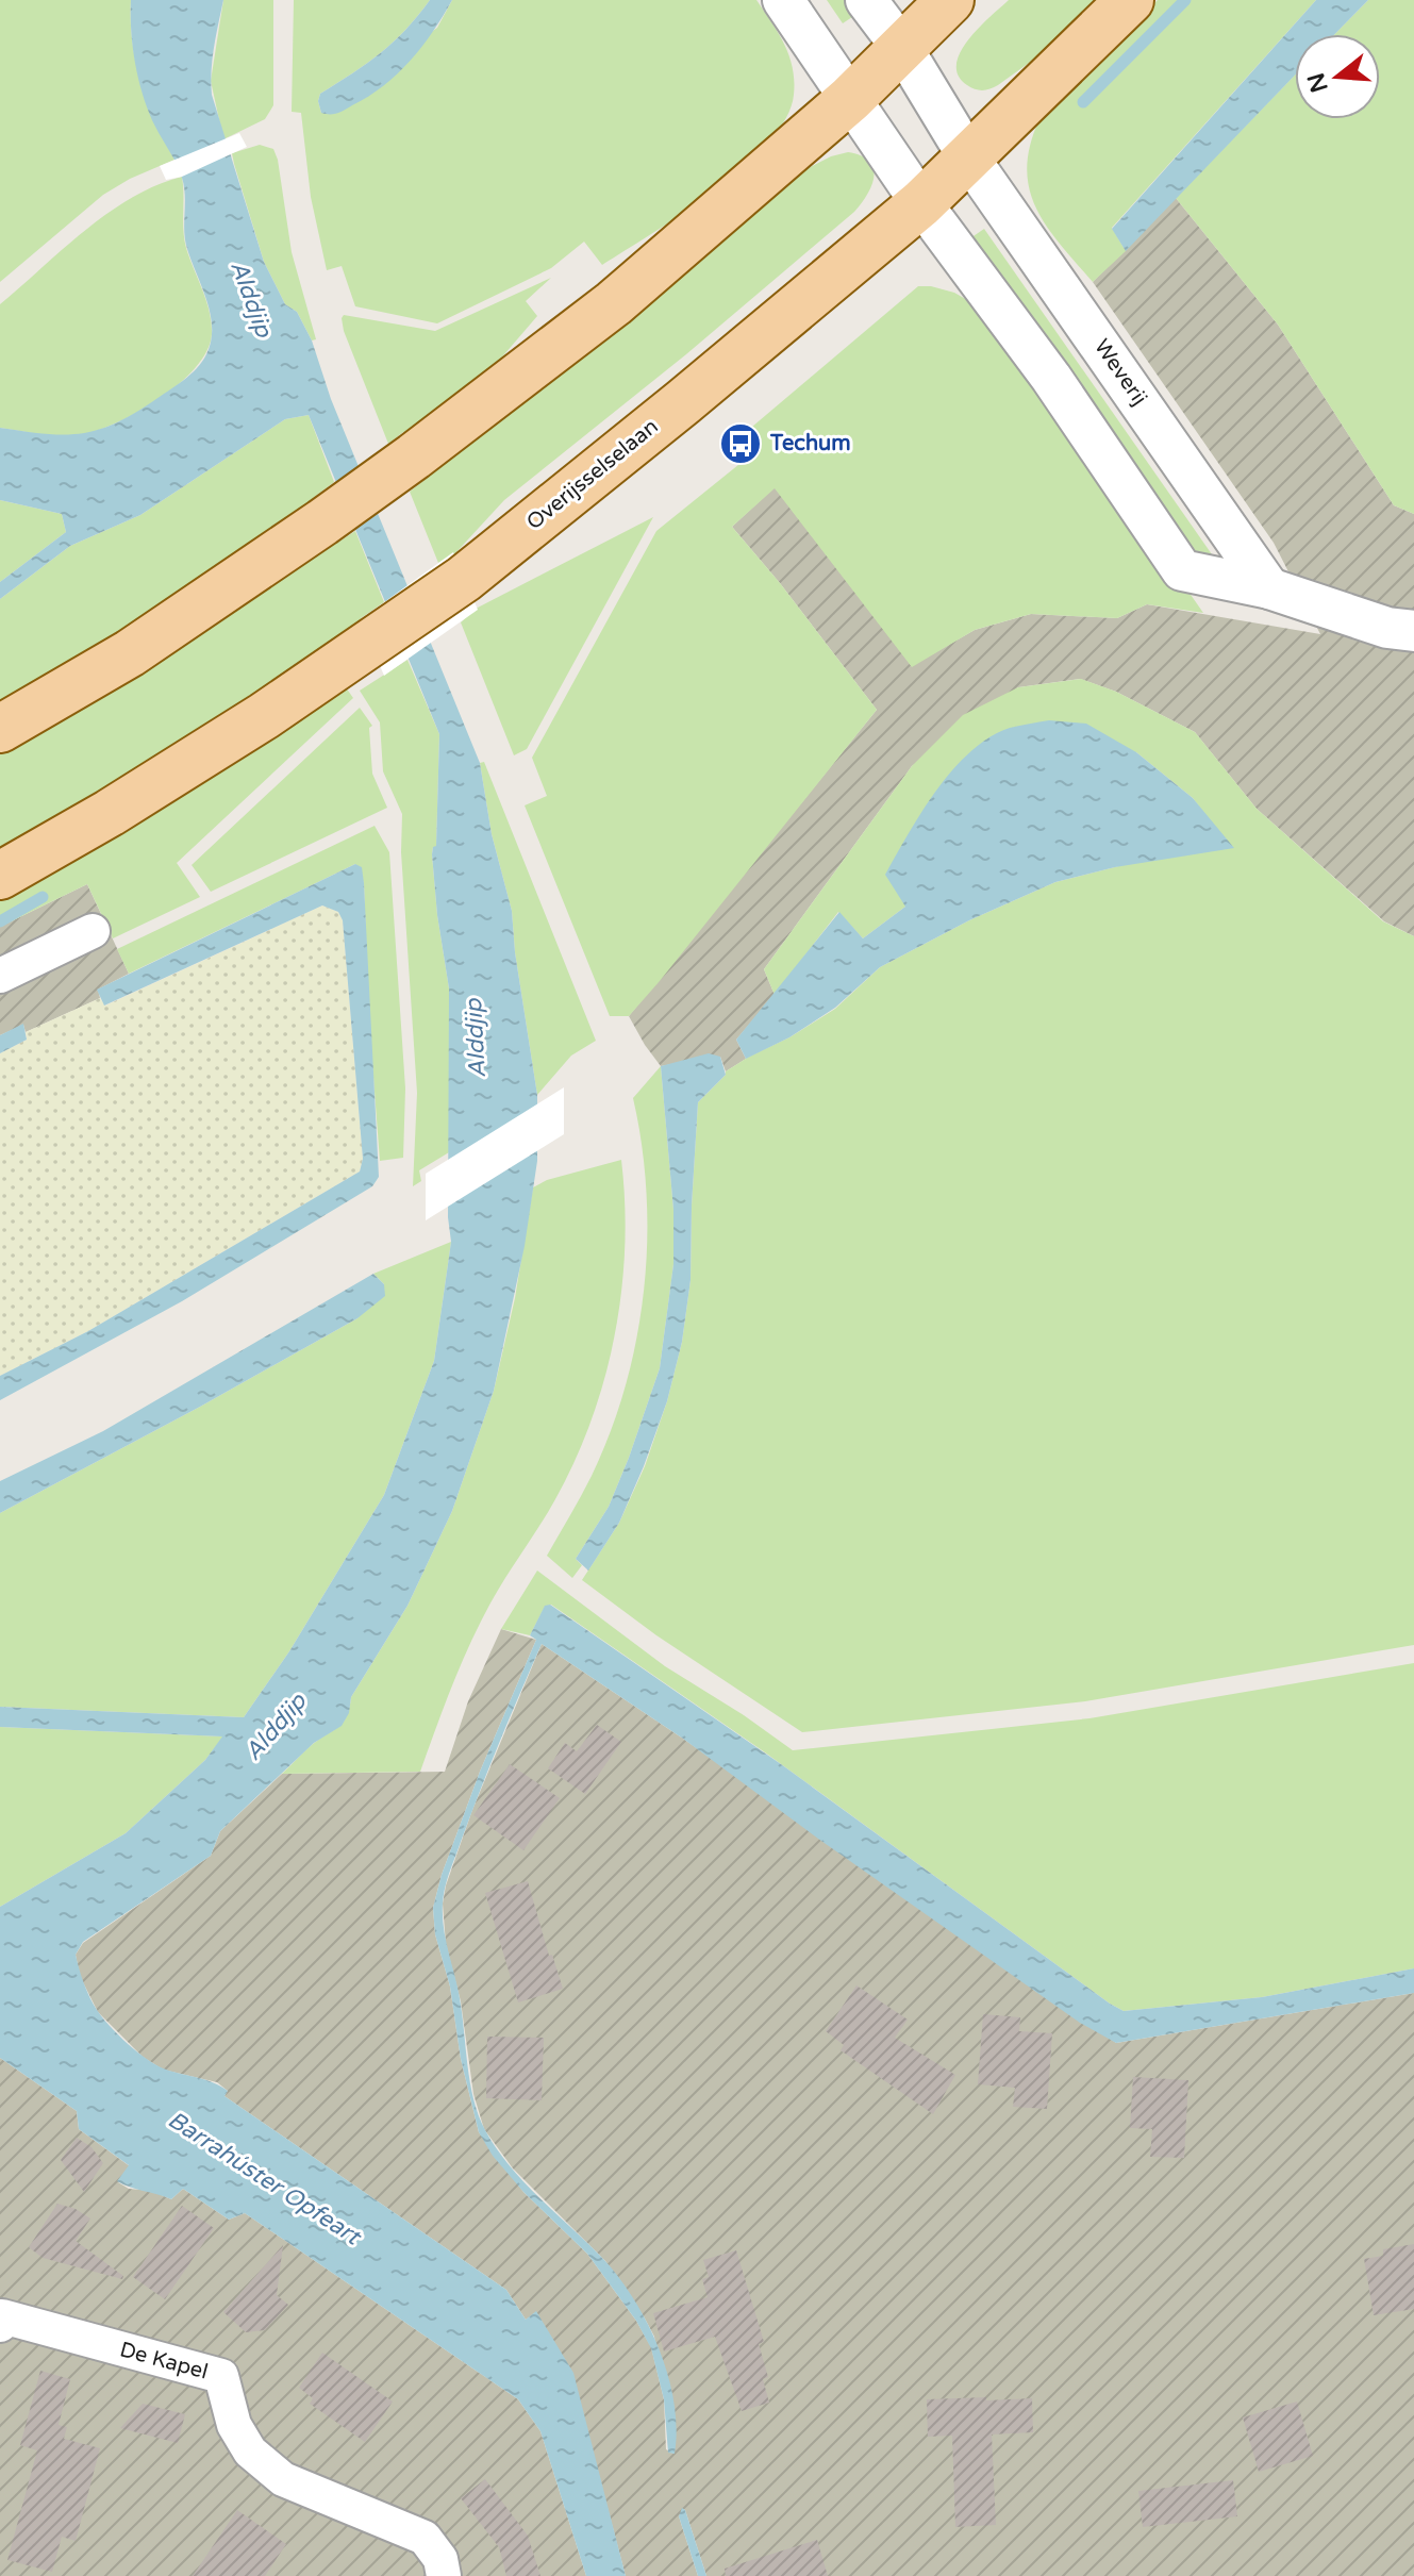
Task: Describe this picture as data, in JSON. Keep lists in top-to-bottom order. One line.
{"streets":{"main road":["Overijsselselaan"],"street":["Weverij","De Kapel"]},"crossings":[["Weverij","Overijsselselaan"]],"water":["Alddjip","Barrahúster Opfeart"],"places":{"bus stop":["Techum"]},"north":"left"}
